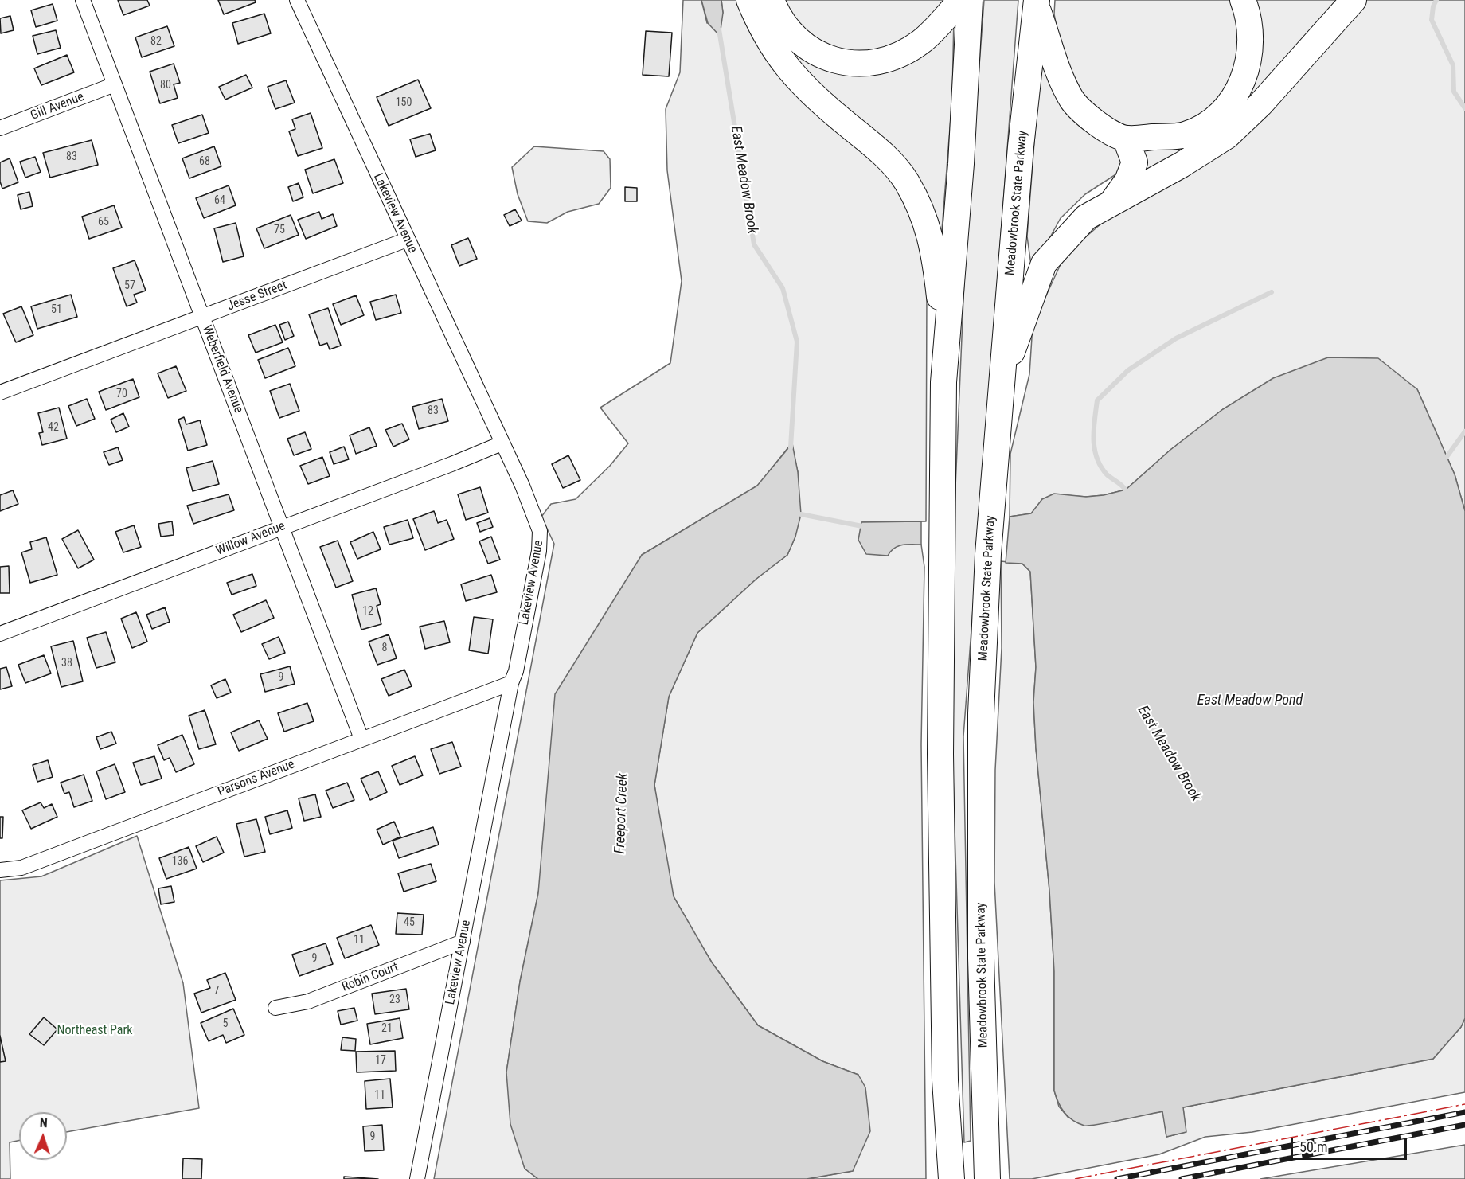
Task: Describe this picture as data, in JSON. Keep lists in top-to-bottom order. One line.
{"streets":{"highway":["Meadowbrook State Parkway"],"street":["Gill Avenue","Lakeview Avenue","Jesse Street","Weberfield Avenue","Willow Avenue","Parsons Avenue","Robin Court"]},"crossings":[["Gill Avenue","Weberfield Avenue"],["Lakeview Avenue","Jesse Street"],["Lakeview Avenue","Willow Avenue"],["Lakeview Avenue","Parsons Avenue"],["Lakeview Avenue","Robin Court"],["Jesse Street","Weberfield Avenue"],["Weberfield Avenue","Willow Avenue"],["Weberfield Avenue","Parsons Avenue"]],"water":["East Meadow Brook","East Meadow Pond","Freeport Creek"],"parks":["Northeast Park"],"house_numbers":["82","80","150","83","68","64","65","75","57","51","70","83","42","12","8","38","9","136","45","11","9","7","23","5","21","17","11","9"],"scale_bar":"50 m","north":"top"}
